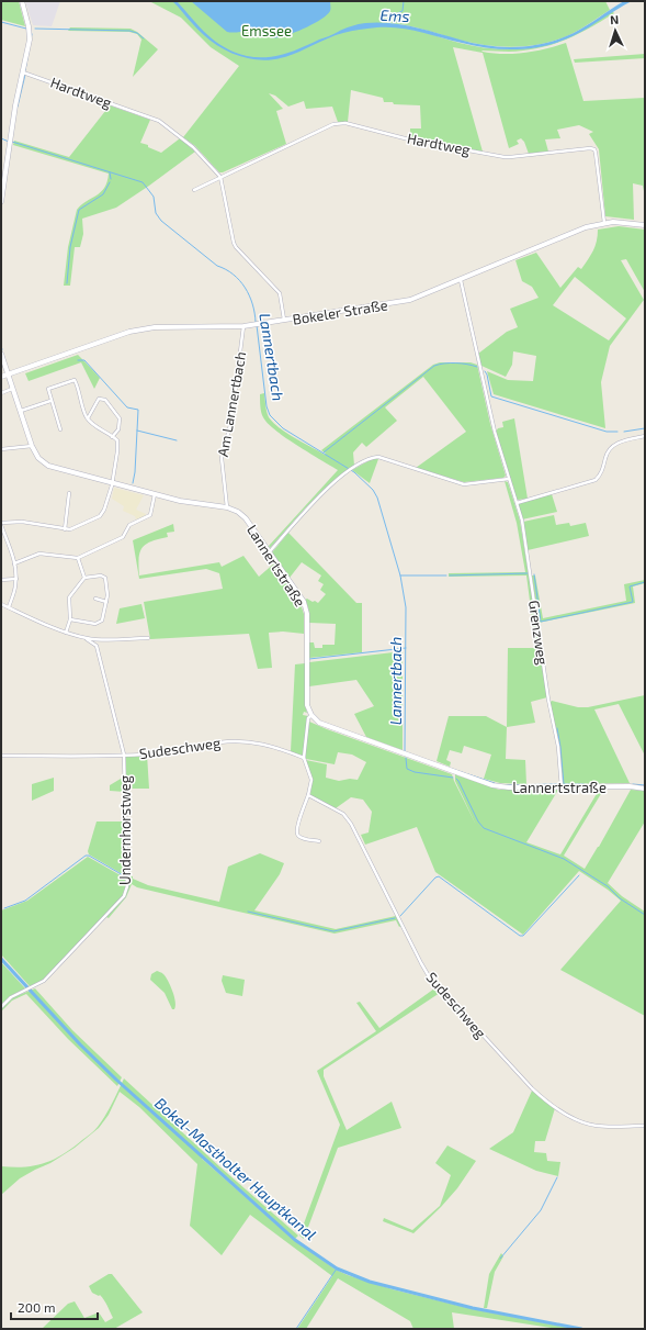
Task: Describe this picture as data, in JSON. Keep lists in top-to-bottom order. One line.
{"streets":{"street":["Hardtweg","Bokeler Straße","Am Lannertbach","Lannertstraße","Grenzweg","Sudeschweg","Undernhorstweg"]},"crossings":[["Hardtweg","Bokeler Straße"],["Bokeler Straße","Am Lannertbach"],["Bokeler Straße","Lannertstraße"],["Bokeler Straße","Grenzweg"],["Am Lannertbach","Lannertstraße"],["Lannertstraße","Grenzweg"],["Sudeschweg","Undernhorstweg"]],"water":["Ems","Lannertbach","Bokel-Mastholter Hauptkanal"],"parks":["Emssee"],"scale_bar":"200 m","north":"top"}
